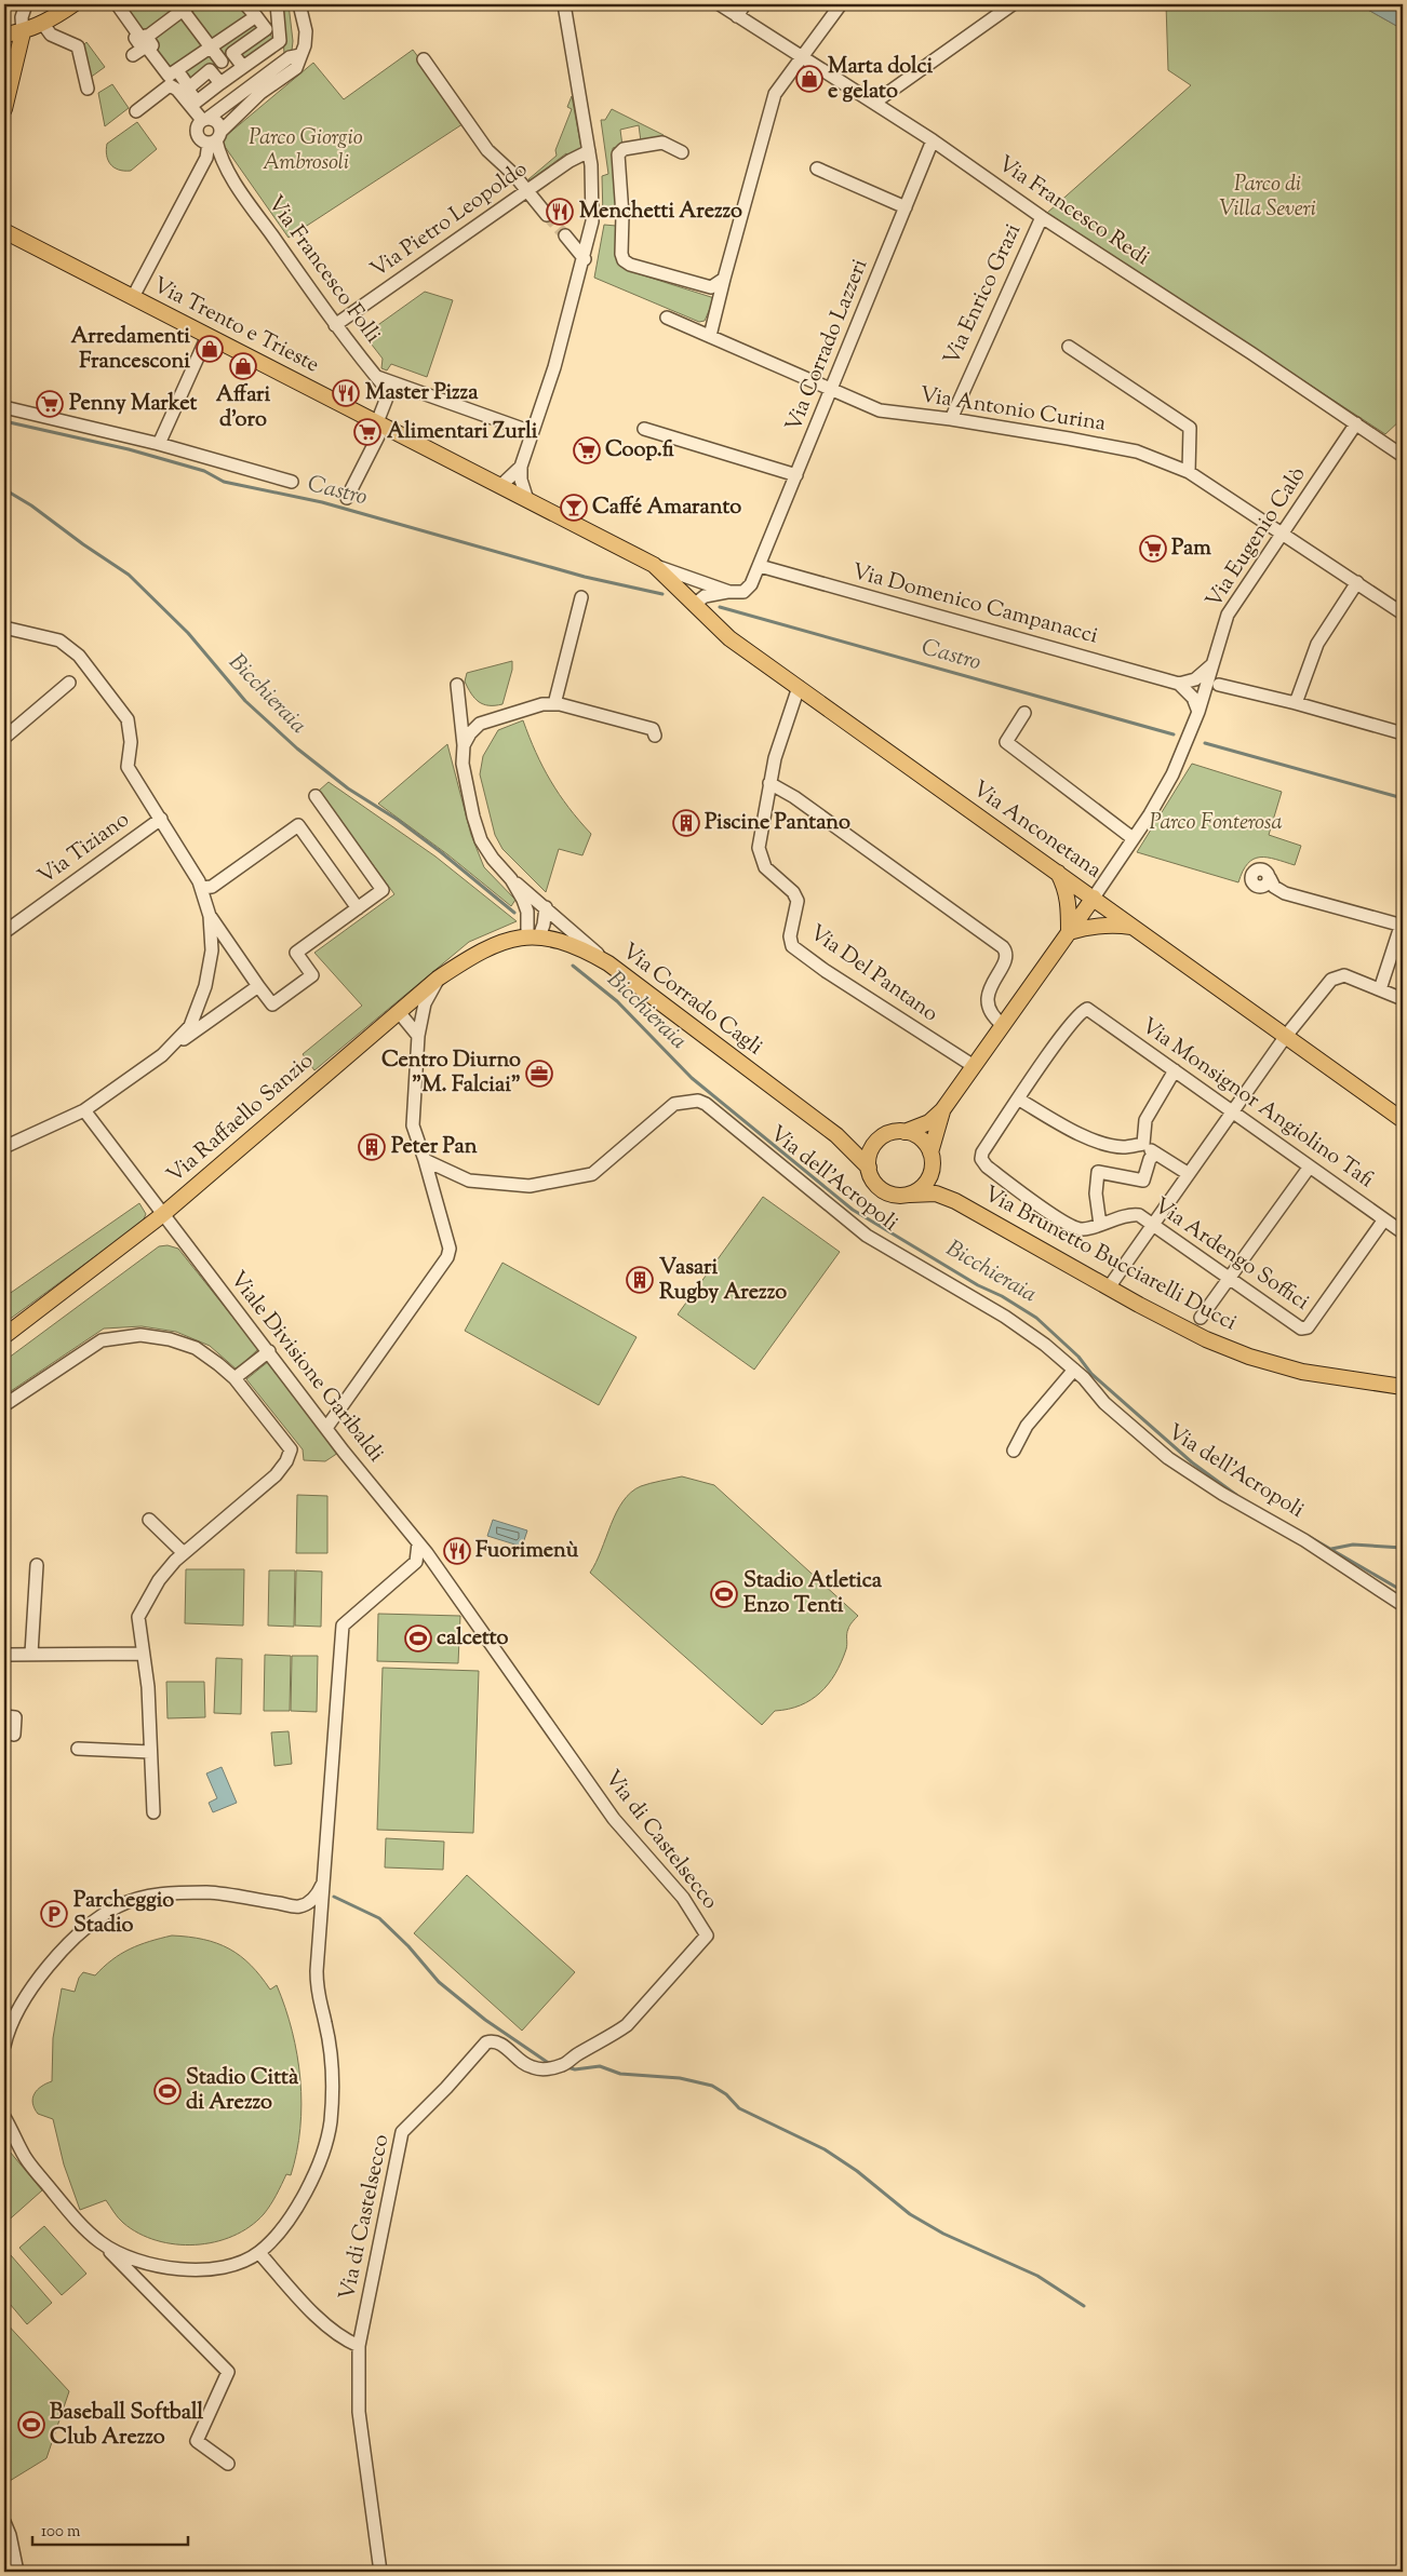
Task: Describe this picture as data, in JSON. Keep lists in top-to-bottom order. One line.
{"streets":{"main road":["Via Trento e Trieste","Via Anconetana","Via Corrado Cagli","Via Raffaello Sanzio","Via Brunetto Bucciarelli Ducci"],"street":["Via Francesco Redi","Via Pietro Leopoldo","Via Francesco Folli","Via Enrico Grazi","Via Corrado Lazzeri","Via Antonio Curina","Via Eugenio Calò","Via Domenico Campanacci","Via Tiziano","Via Del Pantano","Via Monsignor Angiolino Tafi","Via dell'Acropoli","Via Ardengo Soffici","Viale Divisione Garibaldi","Via di Castelsecco"]},"crossings":[["Via Francesco Redi","Via Enrico Grazi"],["Via Francesco Redi","Via Corrado Lazzeri"],["Via Francesco Redi","Via Eugenio Calò"],["Via Pietro Leopoldo","Via Francesco Folli"],["Via Francesco Folli","Via Trento e Trieste"],["Via Enrico Grazi","Via Antonio Curina"],["Via Trento e Trieste","Via Anconetana"],["Via Corrado Lazzeri","Via Antonio Curina"],["Via Corrado Lazzeri","Via Domenico Campanacci"],["Via Antonio Curina","Via Eugenio Calò"],["Via Eugenio Calò","Via Anconetana"],["Via Anconetana","Via Del Pantano"],["Via Corrado Cagli","Via Raffaello Sanzio"],["Via Corrado Cagli","Via Brunetto Bucciarelli Ducci"],["Via Monsignor Angiolino Tafi","Via Ardengo Soffici"],["Via Raffaello Sanzio","Viale Divisione Garibaldi"],["Viale Divisione Garibaldi","Via di Castelsecco"]],"water":["Castro","Bicchieraia"],"parks":["Parco Giorgio Ambrosoli","Parco di Villa Severi","Parco Fonterosa"],"places":{"shop":["Marta dolci e gelato","Arredamenti Francesconi","Affari d'oro"],"restaurant":["Menchetti Arezzo","Master Pizza","Fuorimenù"],"supermarket":["Penny Market","Alimentari Zurli","Coop.fi","Pam"],"bar":["Caffé Amaranto"],"building":["Piscine Pantano","Peter Pan","Vasari Rugby Arezzo"],"office":["Centro Diurno \"M. Falciai\""],"sports":["Stadio Atletica Enzo Tenti","calcetto","Stadio Città di Arezzo","Baseball Softball Club Arezzo"],"parking":["Parcheggio Stadio"]},"scale_bar":"100 m"}
